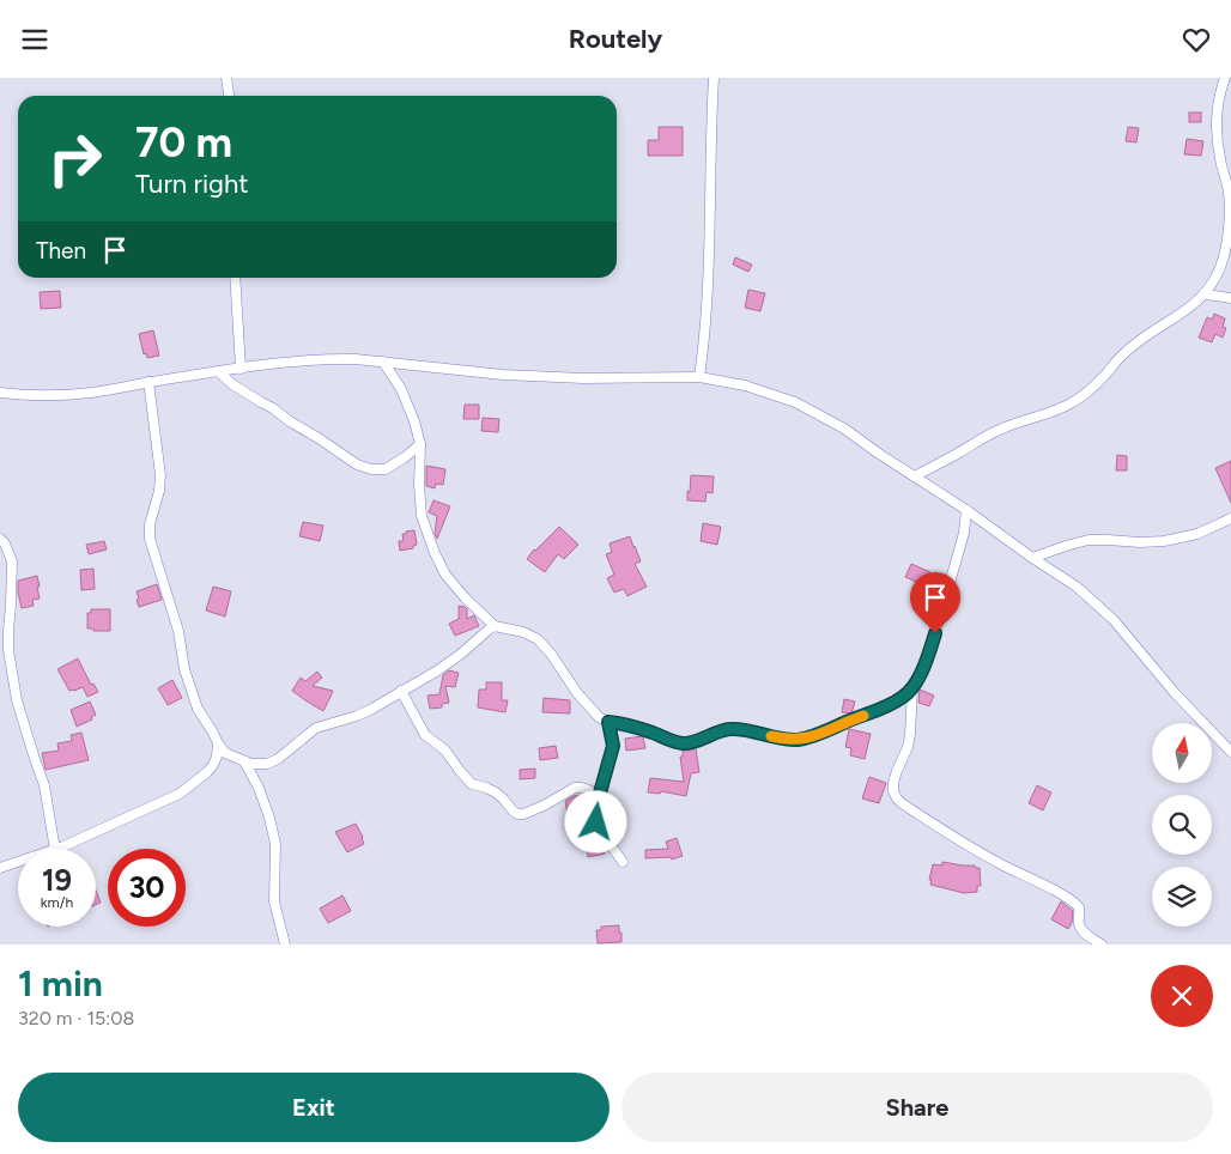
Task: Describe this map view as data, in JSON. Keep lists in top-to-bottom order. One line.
{"north":"top","page":{"header":"Routely","turn":["70 m","Turn right"],"then":"Then","speed":"19 km/h","limit":"30","heading":["1 min","320 m · 15:08"],"buttons":["Exit","Share"]}}
